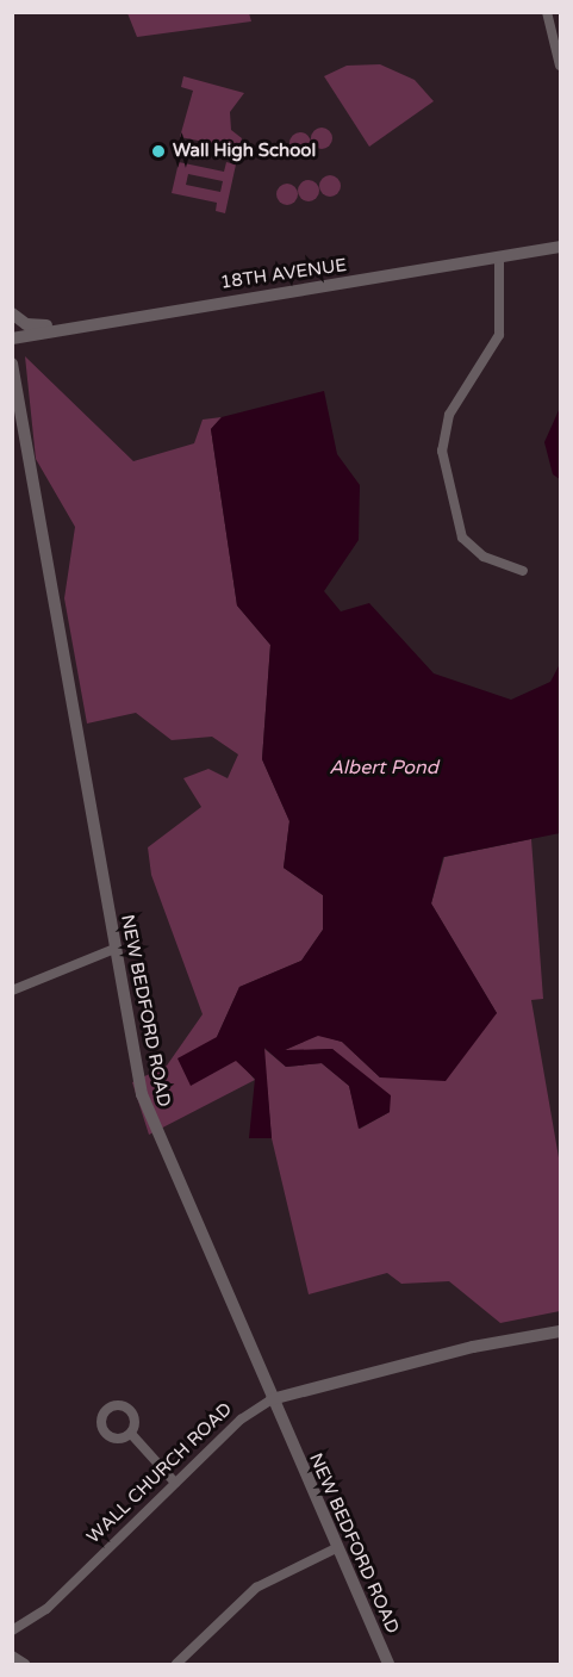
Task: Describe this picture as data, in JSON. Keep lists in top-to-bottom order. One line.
{"streets":{"street":["18TH AVENUE","NEW BEDFORD ROAD","WALL CHURCH ROAD"]},"crossings":[["NEW BEDFORD ROAD","WALL CHURCH ROAD"]],"water":["Albert Pond"],"places":["Wall High School"]}
